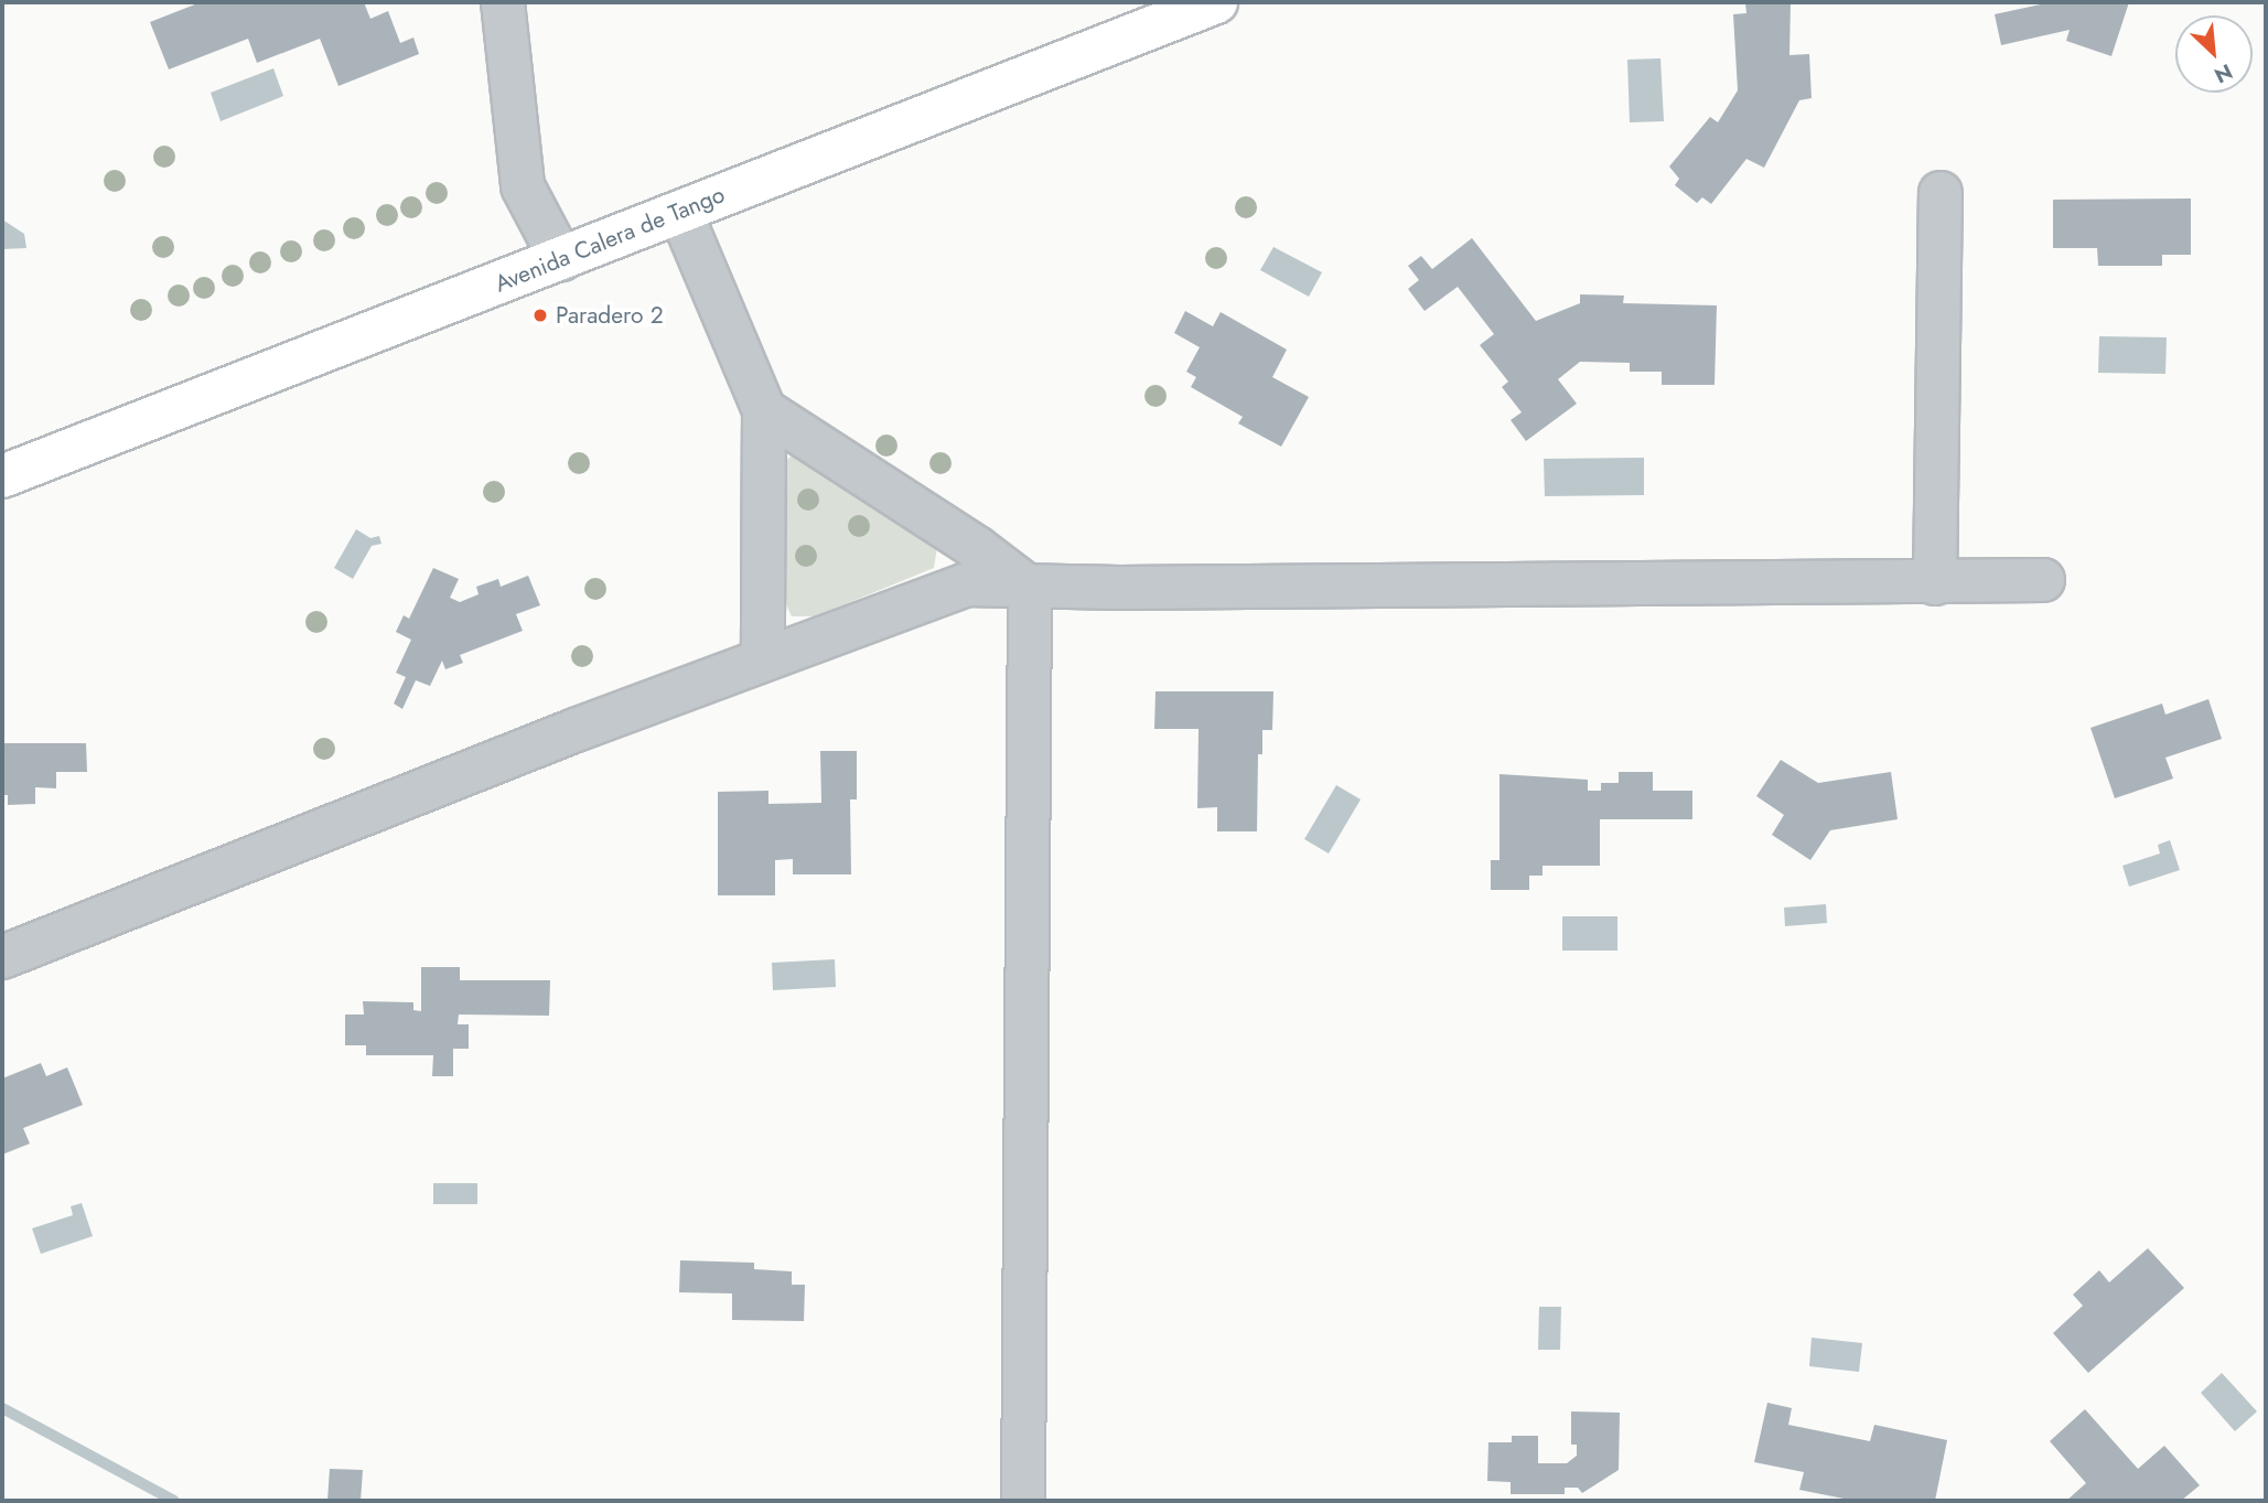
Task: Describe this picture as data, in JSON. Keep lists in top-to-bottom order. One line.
{"streets":{"main road":["Avenida Calera de Tango"]},"places":["Paradero 2"],"north":"bottom right"}
